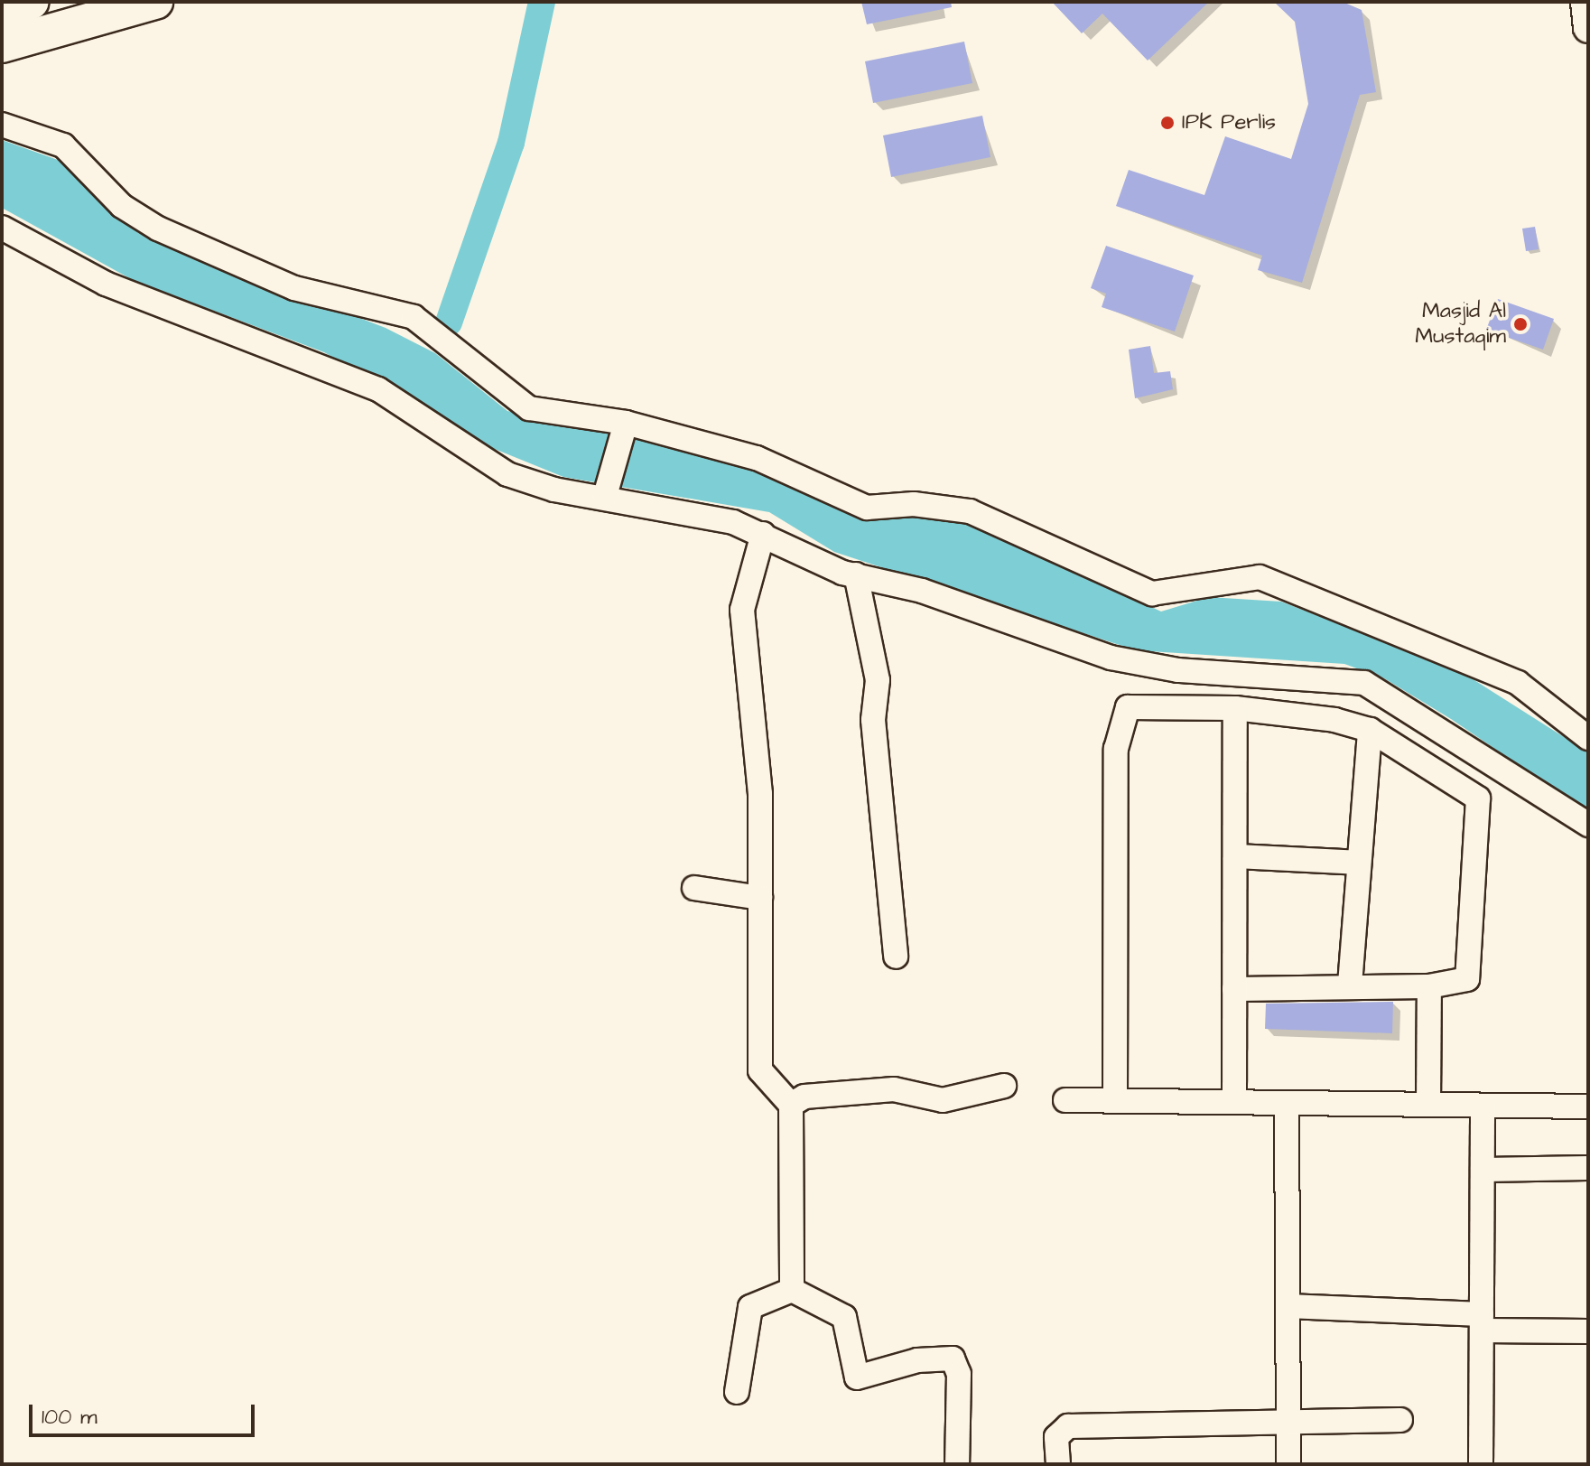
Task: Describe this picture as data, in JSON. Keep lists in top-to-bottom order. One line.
{"places":["IPK Perlis","Masjid Al Mustaqim"],"scale_bar":"100 m"}
